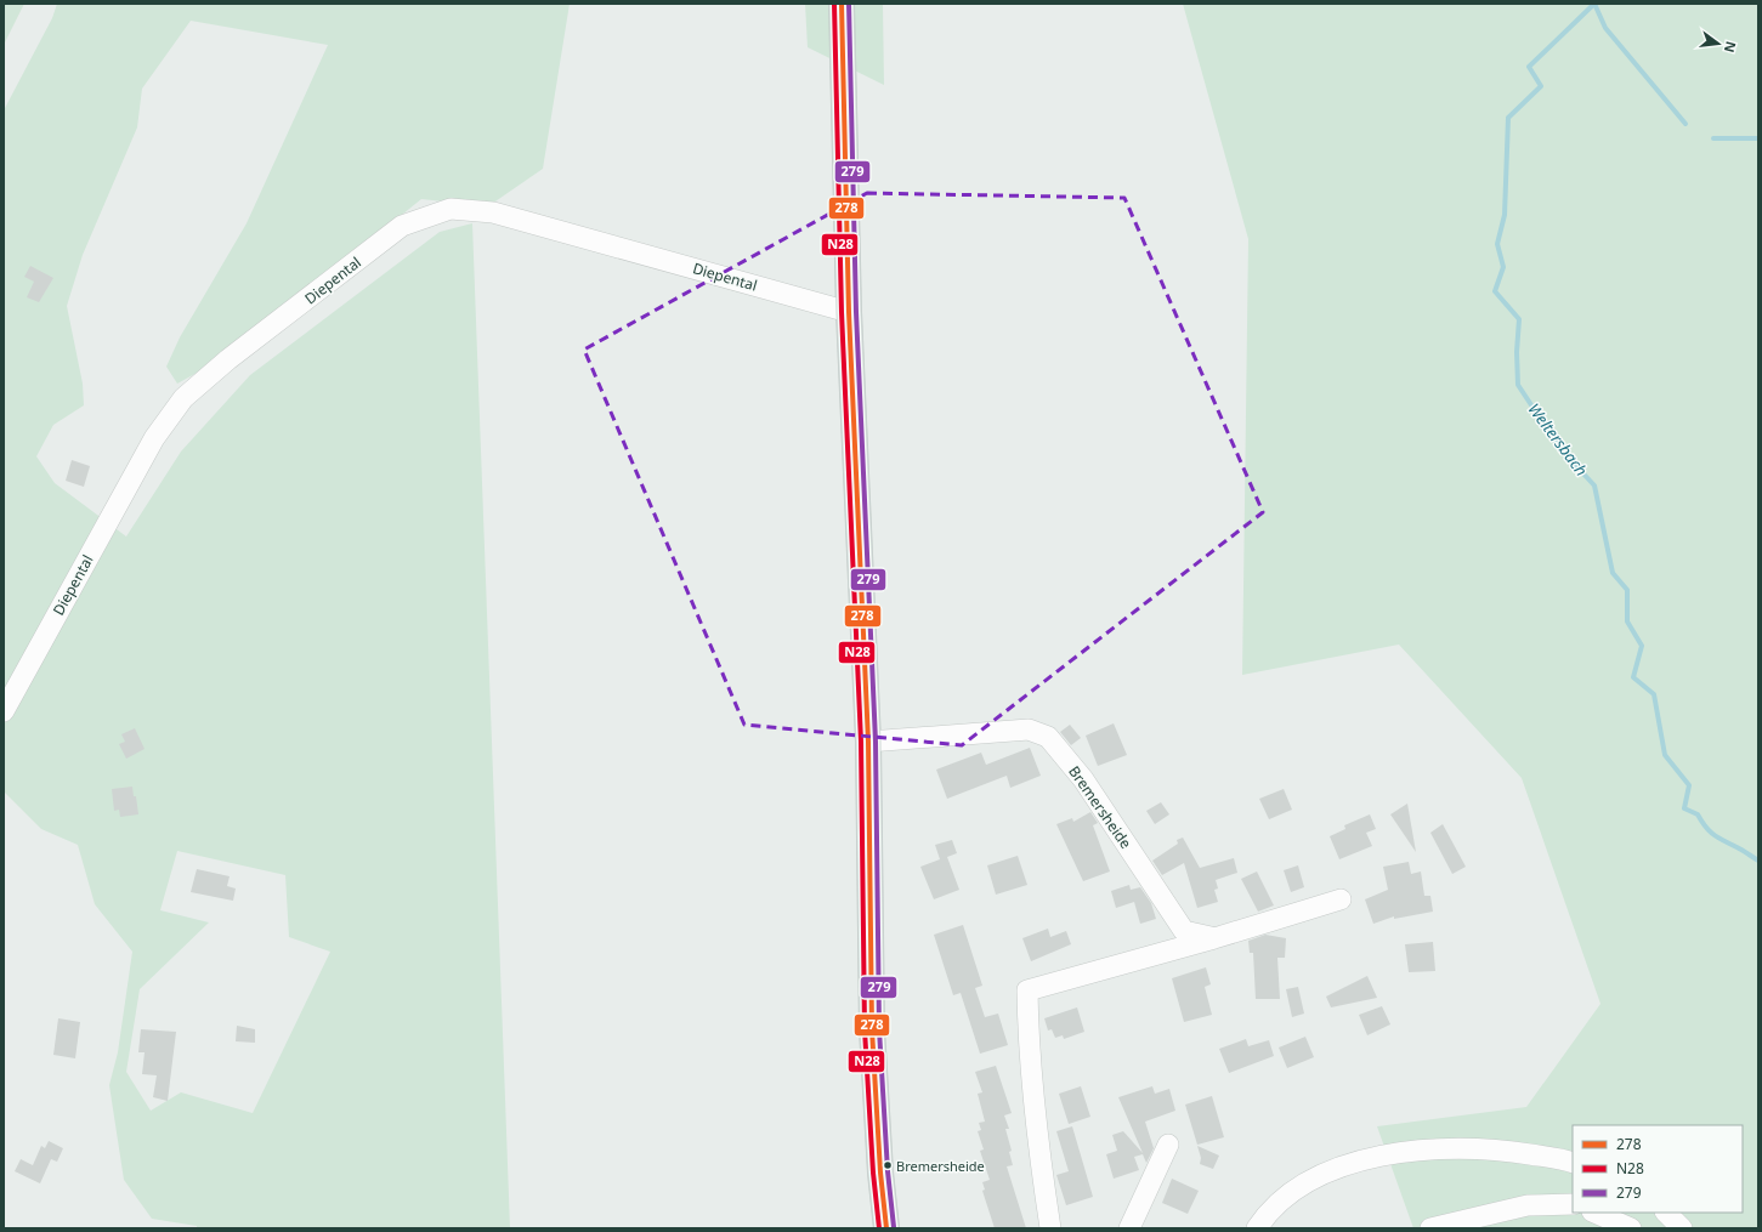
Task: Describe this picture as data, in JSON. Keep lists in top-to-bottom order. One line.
{"streets":{"street":["Diepental","Bremersheide"]},"water":["Weltersbach"],"places":["Bremersheide"],"lines":["transit line 278","transit line N28","transit line 279"],"legend":["278","N28","279"],"north":"right"}
